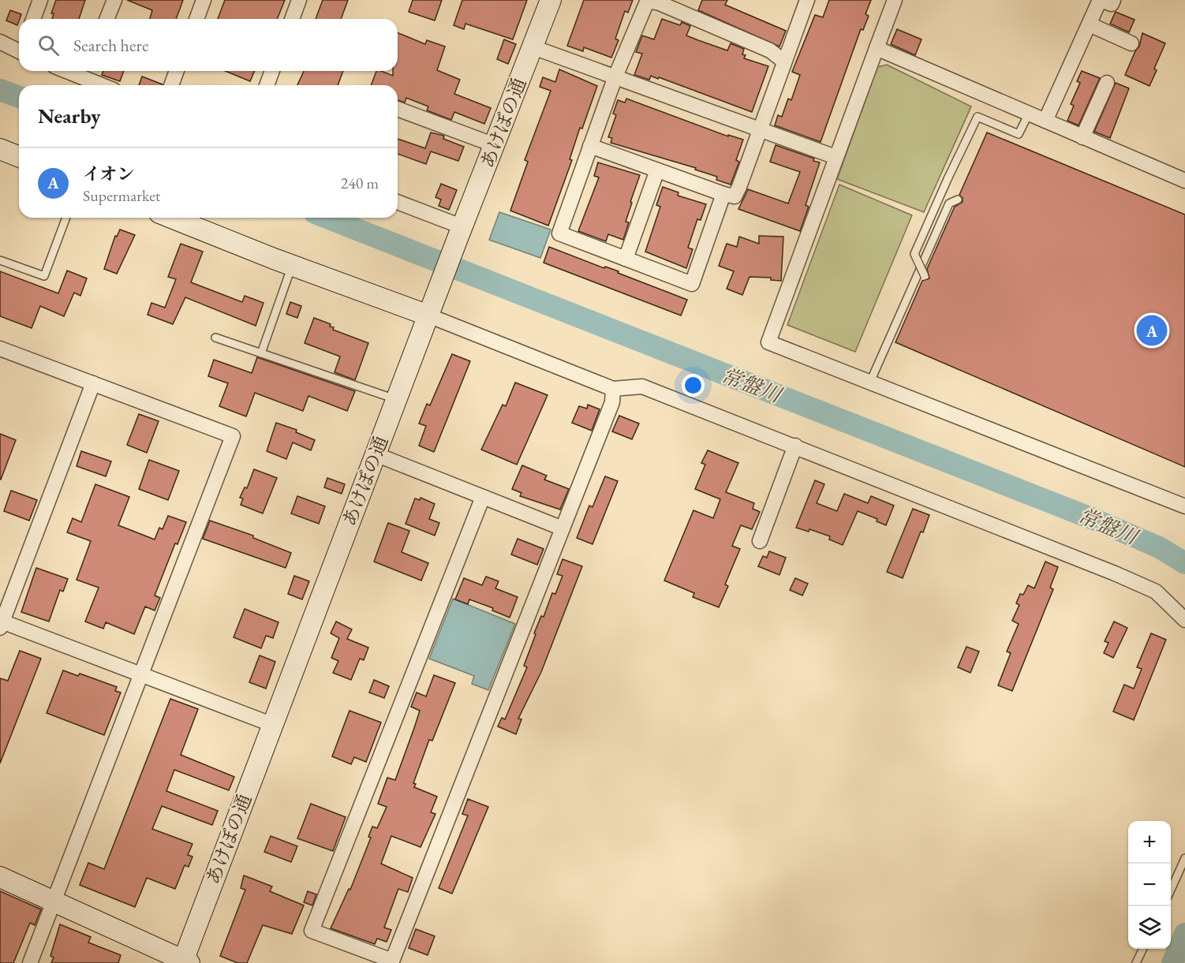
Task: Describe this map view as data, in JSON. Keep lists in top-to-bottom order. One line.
{"streets":{"street":["あけぼの通"]},"water":["常盤川"],"page":{"search":"Search here","heading":"Nearby","list":[{"mark":"A","name":"イオン","note":"Supermarket","value":"240 m"}],"pins":"A","map_buttons":["+","−"]}}
